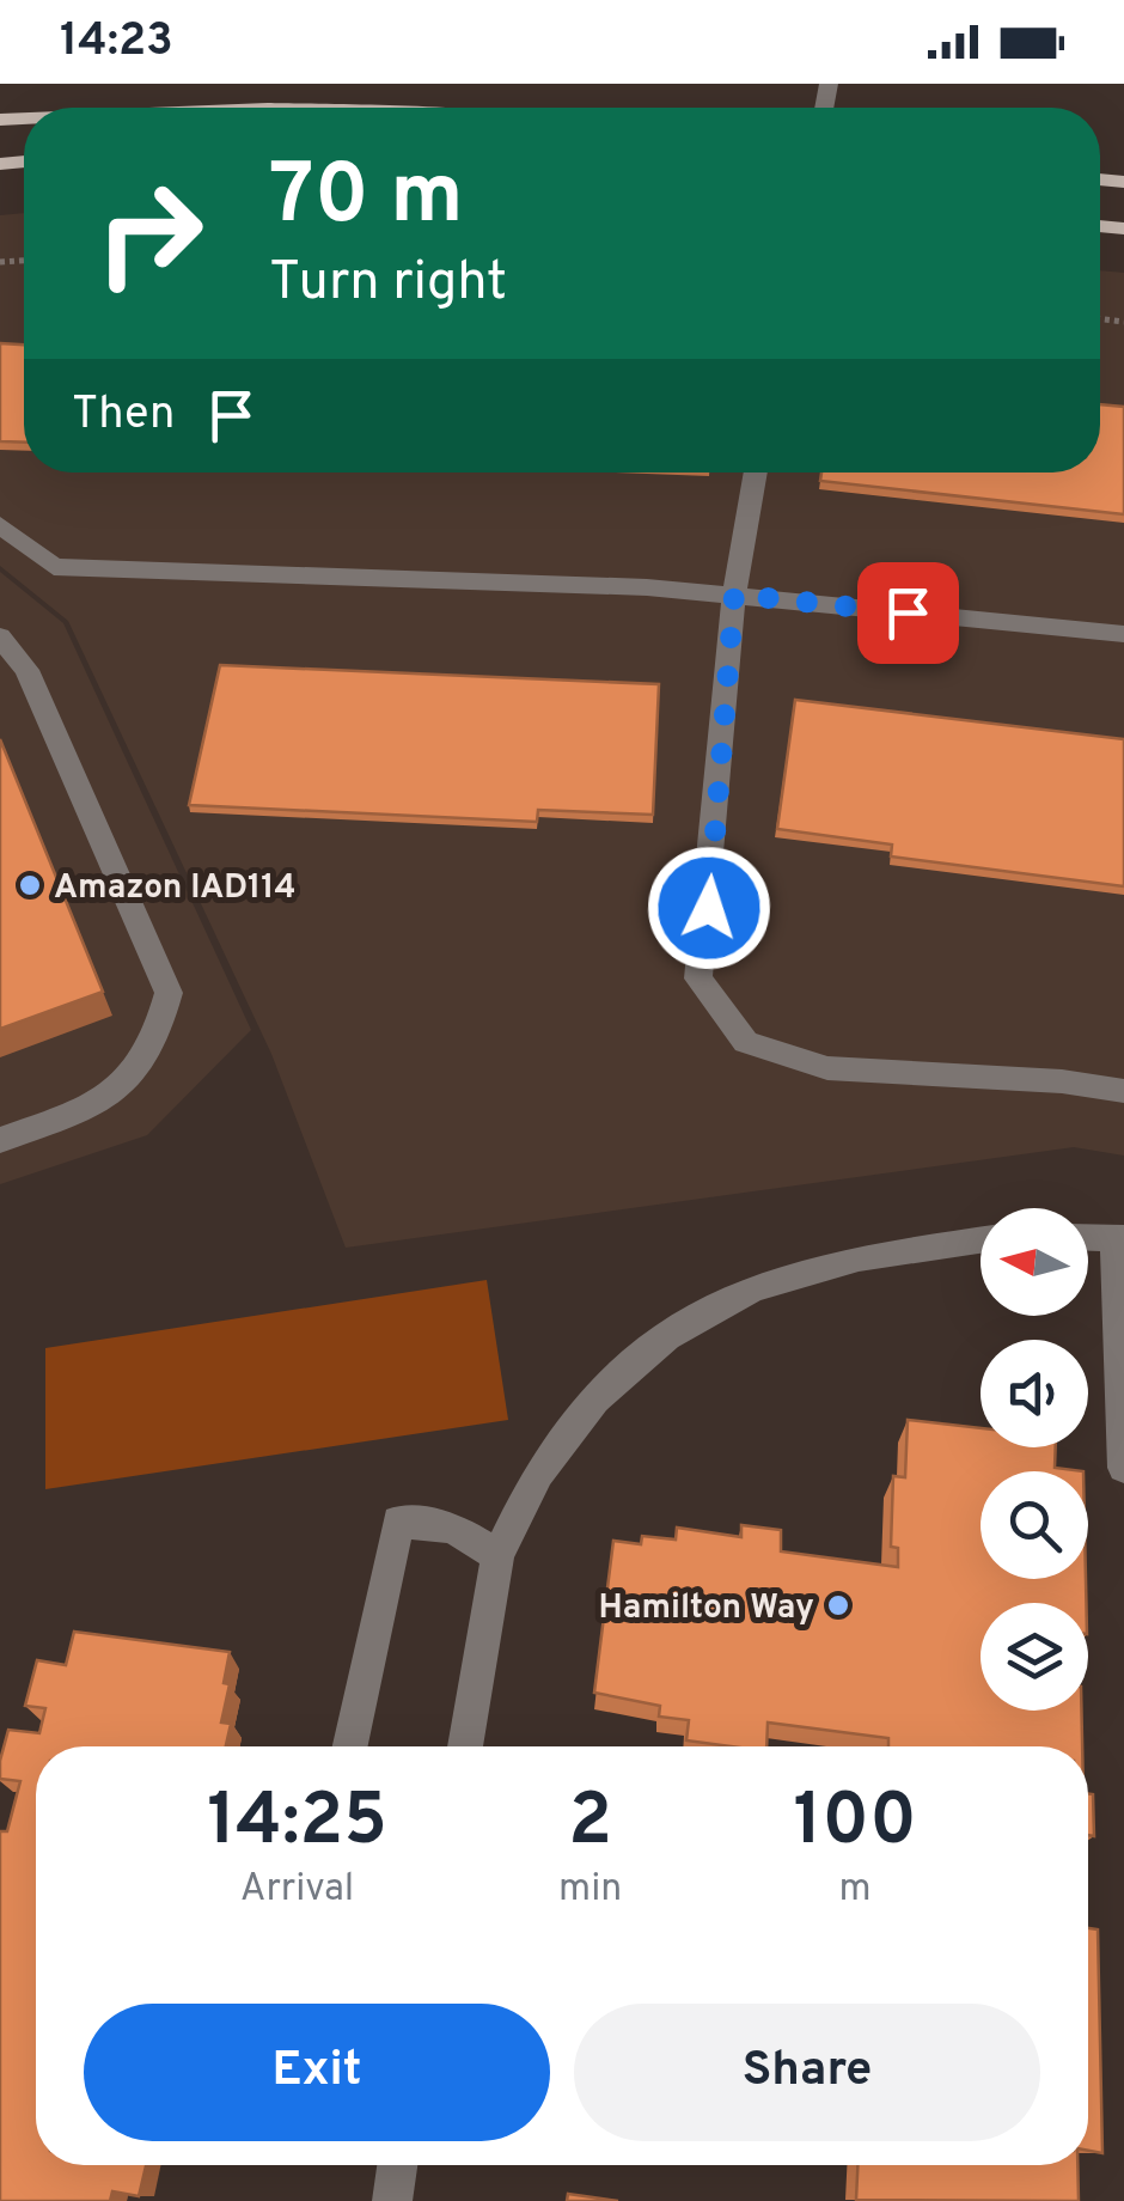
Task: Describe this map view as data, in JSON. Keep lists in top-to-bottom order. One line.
{"places":["Amazon IAD114","Hamilton Way"],"north":"left","page":{"status":"14:23","turn":["70 m","Turn right"],"then":"Then","eta":["14:25","Arrival","2","min","100","m"],"buttons":["Exit","Share"]}}
